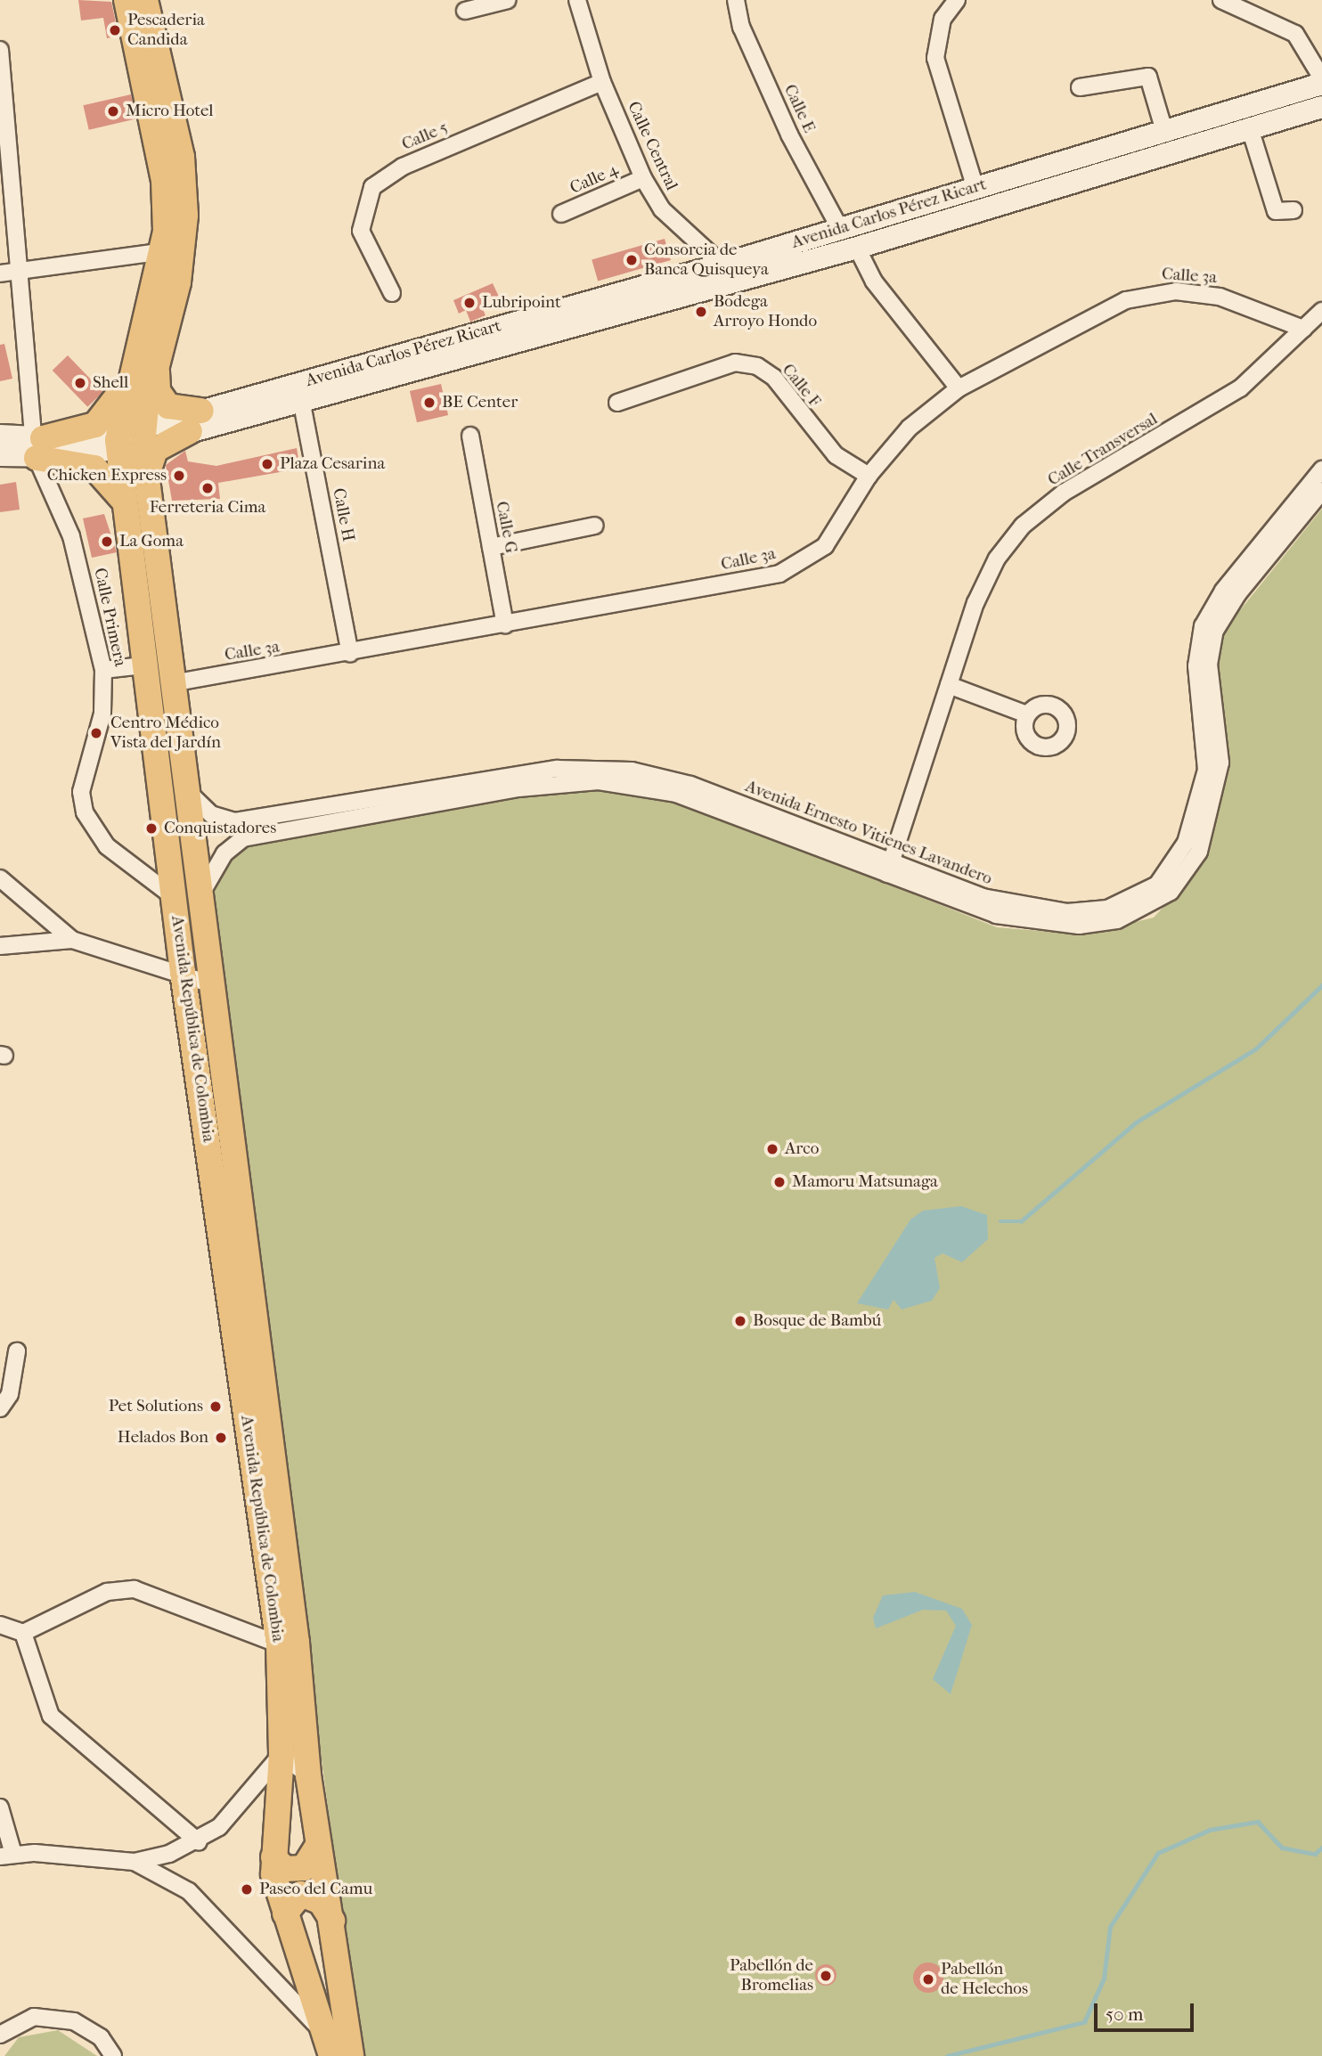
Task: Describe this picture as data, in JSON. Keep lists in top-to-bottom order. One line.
{"streets":{"main road":["Avenida Carlos Pérez Ricart","Avenida República de Colombia"],"street":["Calle E","Calle 5","Calle Central","Calle 4","Calle 3a","Calle F","Calle Transversal","Calle H","Calle G","Calle Primera","Avenida Ernesto Vitienes Lavandero"]},"crossings":[["Calle E","Avenida Carlos Pérez Ricart"],["Calle 5","Calle Central"],["Calle Central","Calle 4"],["Calle Central","Avenida Carlos Pérez Ricart"],["Avenida Carlos Pérez Ricart","Calle H"],["Avenida Carlos Pérez Ricart","Calle Primera"],["Avenida Carlos Pérez Ricart","Avenida República de Colombia"],["Calle 3a","Calle F"],["Calle 3a","Calle Transversal"],["Calle 3a","Calle H"],["Calle 3a","Calle G"],["Calle 3a","Avenida República de Colombia"],["Calle Transversal","Avenida Ernesto Vitienes Lavandero"],["Calle Primera","Avenida República de Colombia"],["Avenida Ernesto Vitienes Lavandero","Avenida República de Colombia"]],"places":["Pescaderia Candida","Micro Hotel","Consorcia de Banca Quisqueya","Lubripoint","Bodega Arroyo Hondo","Shell","BE Center","Plaza Cesarina","Chicken Express","Ferreteria Cima","La Goma","Centro Médico Vista del Jardín","Conquistadores","Arco","Mamoru Matsunaga","Bosque de Bambú","Pet Solutions","Helados Bon","Paseo del Camu","Pabellón de Bromelias","Pabellón de Helechos"],"scale_bar":"50 m"}
